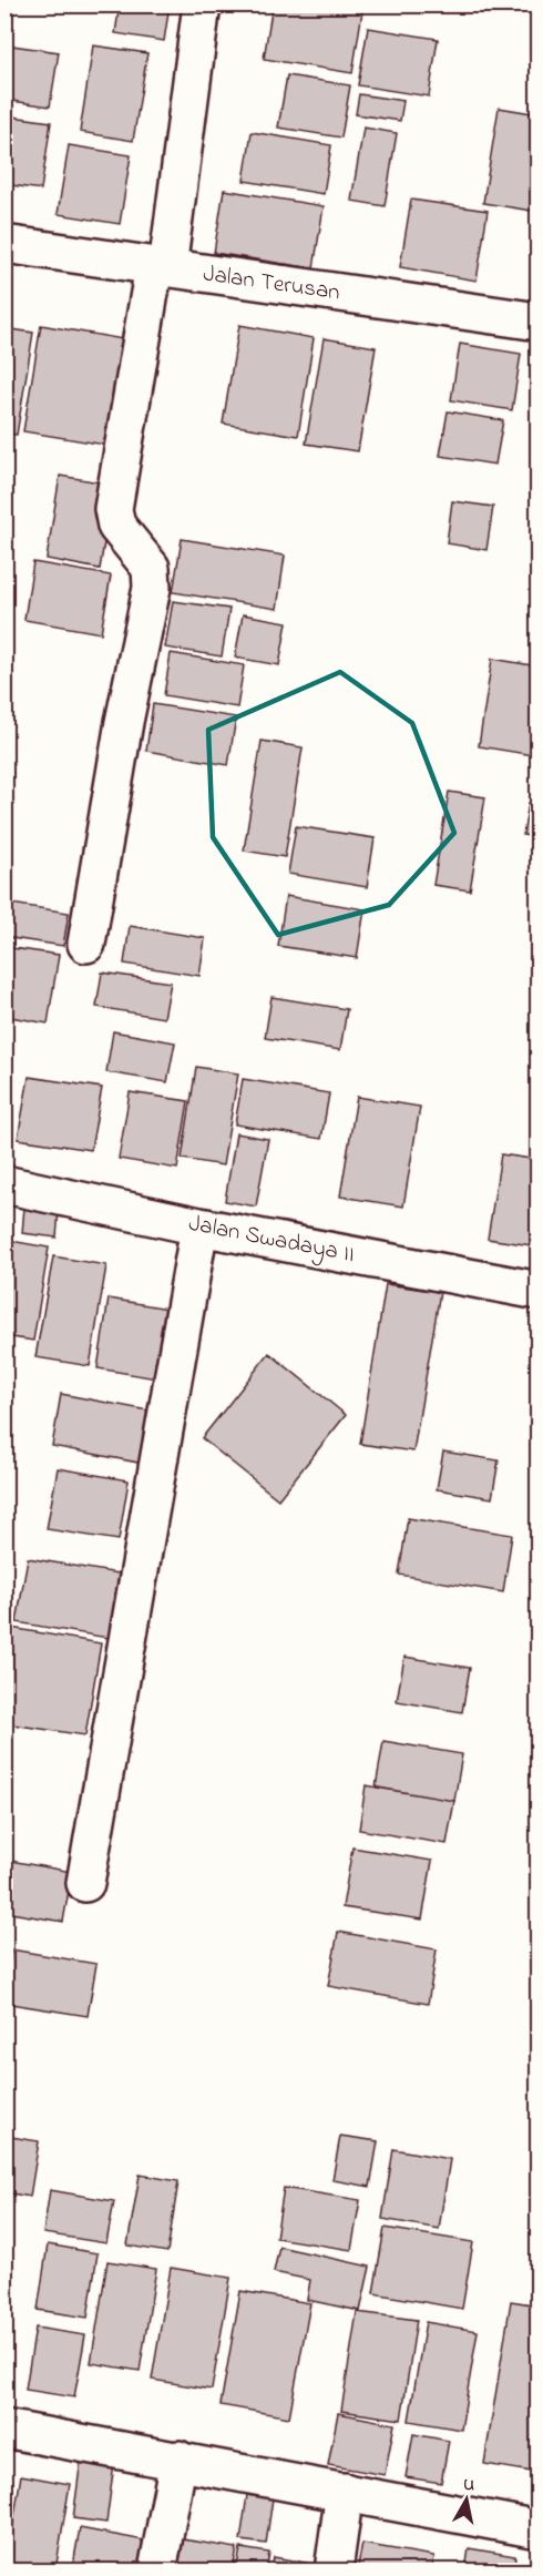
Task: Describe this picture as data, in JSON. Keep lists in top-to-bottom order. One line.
{"streets":{"street":["Jalan Terusan","Jalan Swadaya II"]},"north":"top"}
